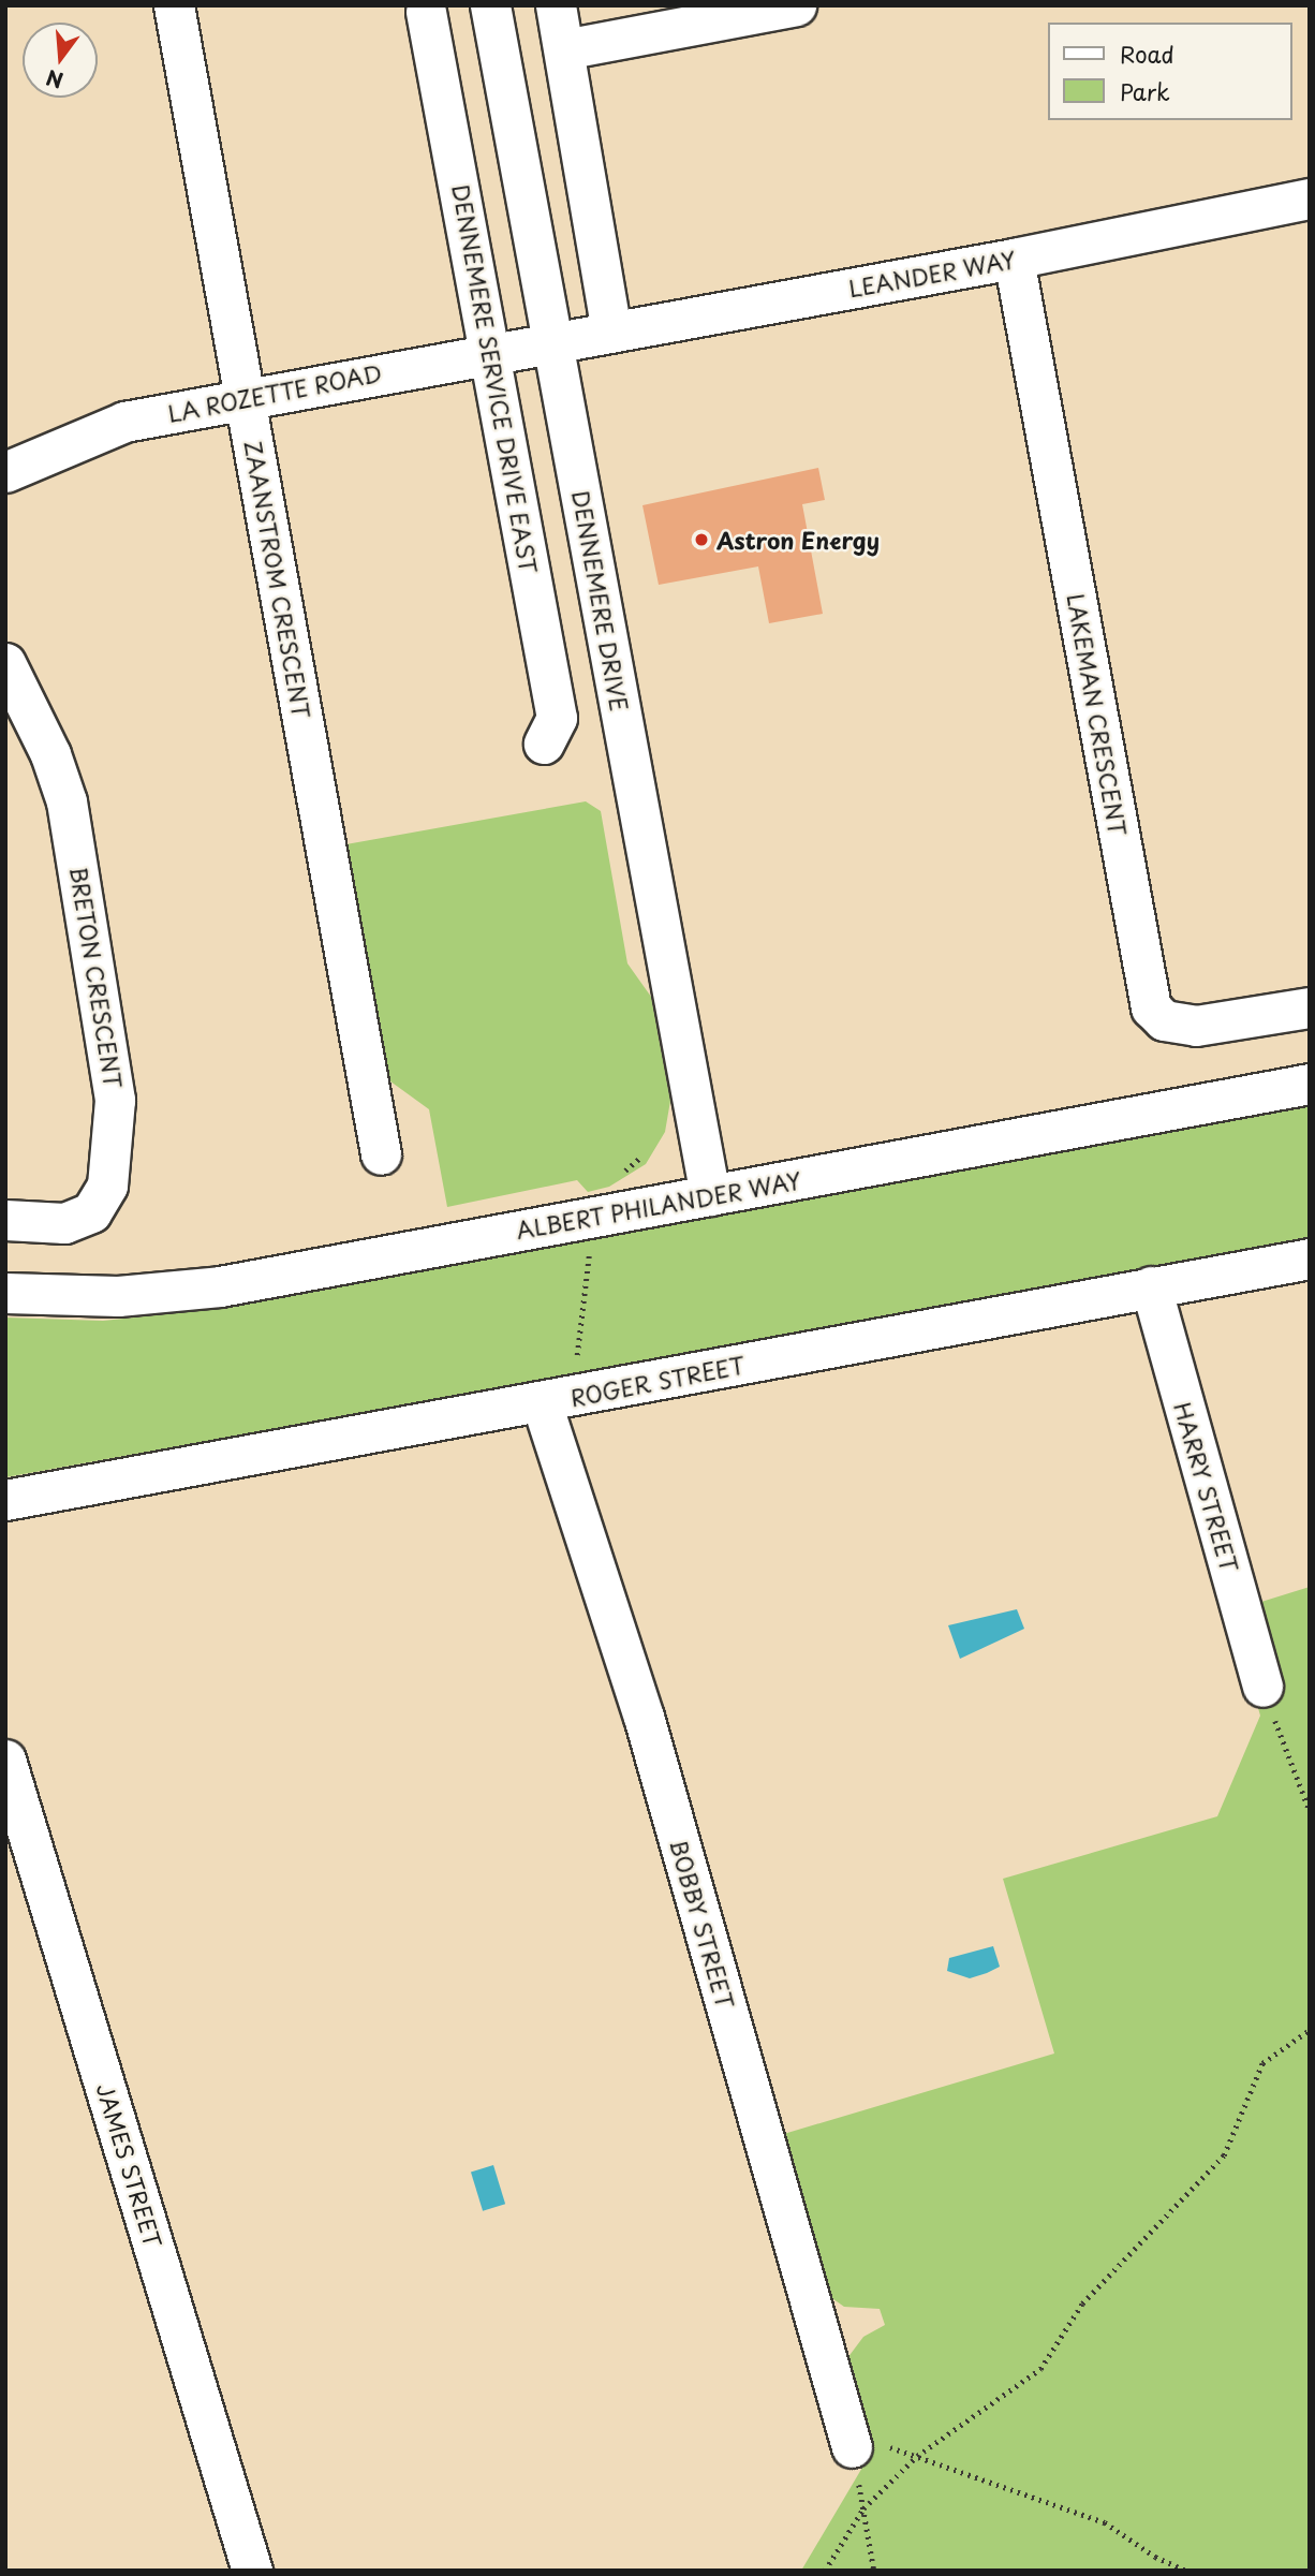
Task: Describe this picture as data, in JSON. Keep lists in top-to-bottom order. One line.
{"streets":{"street":["LEANDER WAY","DENNEMERE SERVICE DRIVE EAST","LA ROZETTE ROAD","ZAANSTROM CRESCENT","DENNEMERE DRIVE","LAKEMAN CRESCENT","BRETON CRESCENT","ALBERT PHILANDER WAY","ROGER STREET","HARRY STREET","BOBBY STREET","JAMES STREET"]},"crossings":[["LEANDER WAY","LA ROZETTE ROAD"],["LEANDER WAY","DENNEMERE DRIVE"],["LEANDER WAY","LAKEMAN CRESCENT"],["DENNEMERE SERVICE DRIVE EAST","LA ROZETTE ROAD"],["LA ROZETTE ROAD","ZAANSTROM CRESCENT"],["LA ROZETTE ROAD","DENNEMERE DRIVE"],["DENNEMERE DRIVE","ALBERT PHILANDER WAY"],["ROGER STREET","HARRY STREET"],["ROGER STREET","BOBBY STREET"]],"places":["Astron Energy"],"legend":["Road","Park"],"north":"bottom"}
